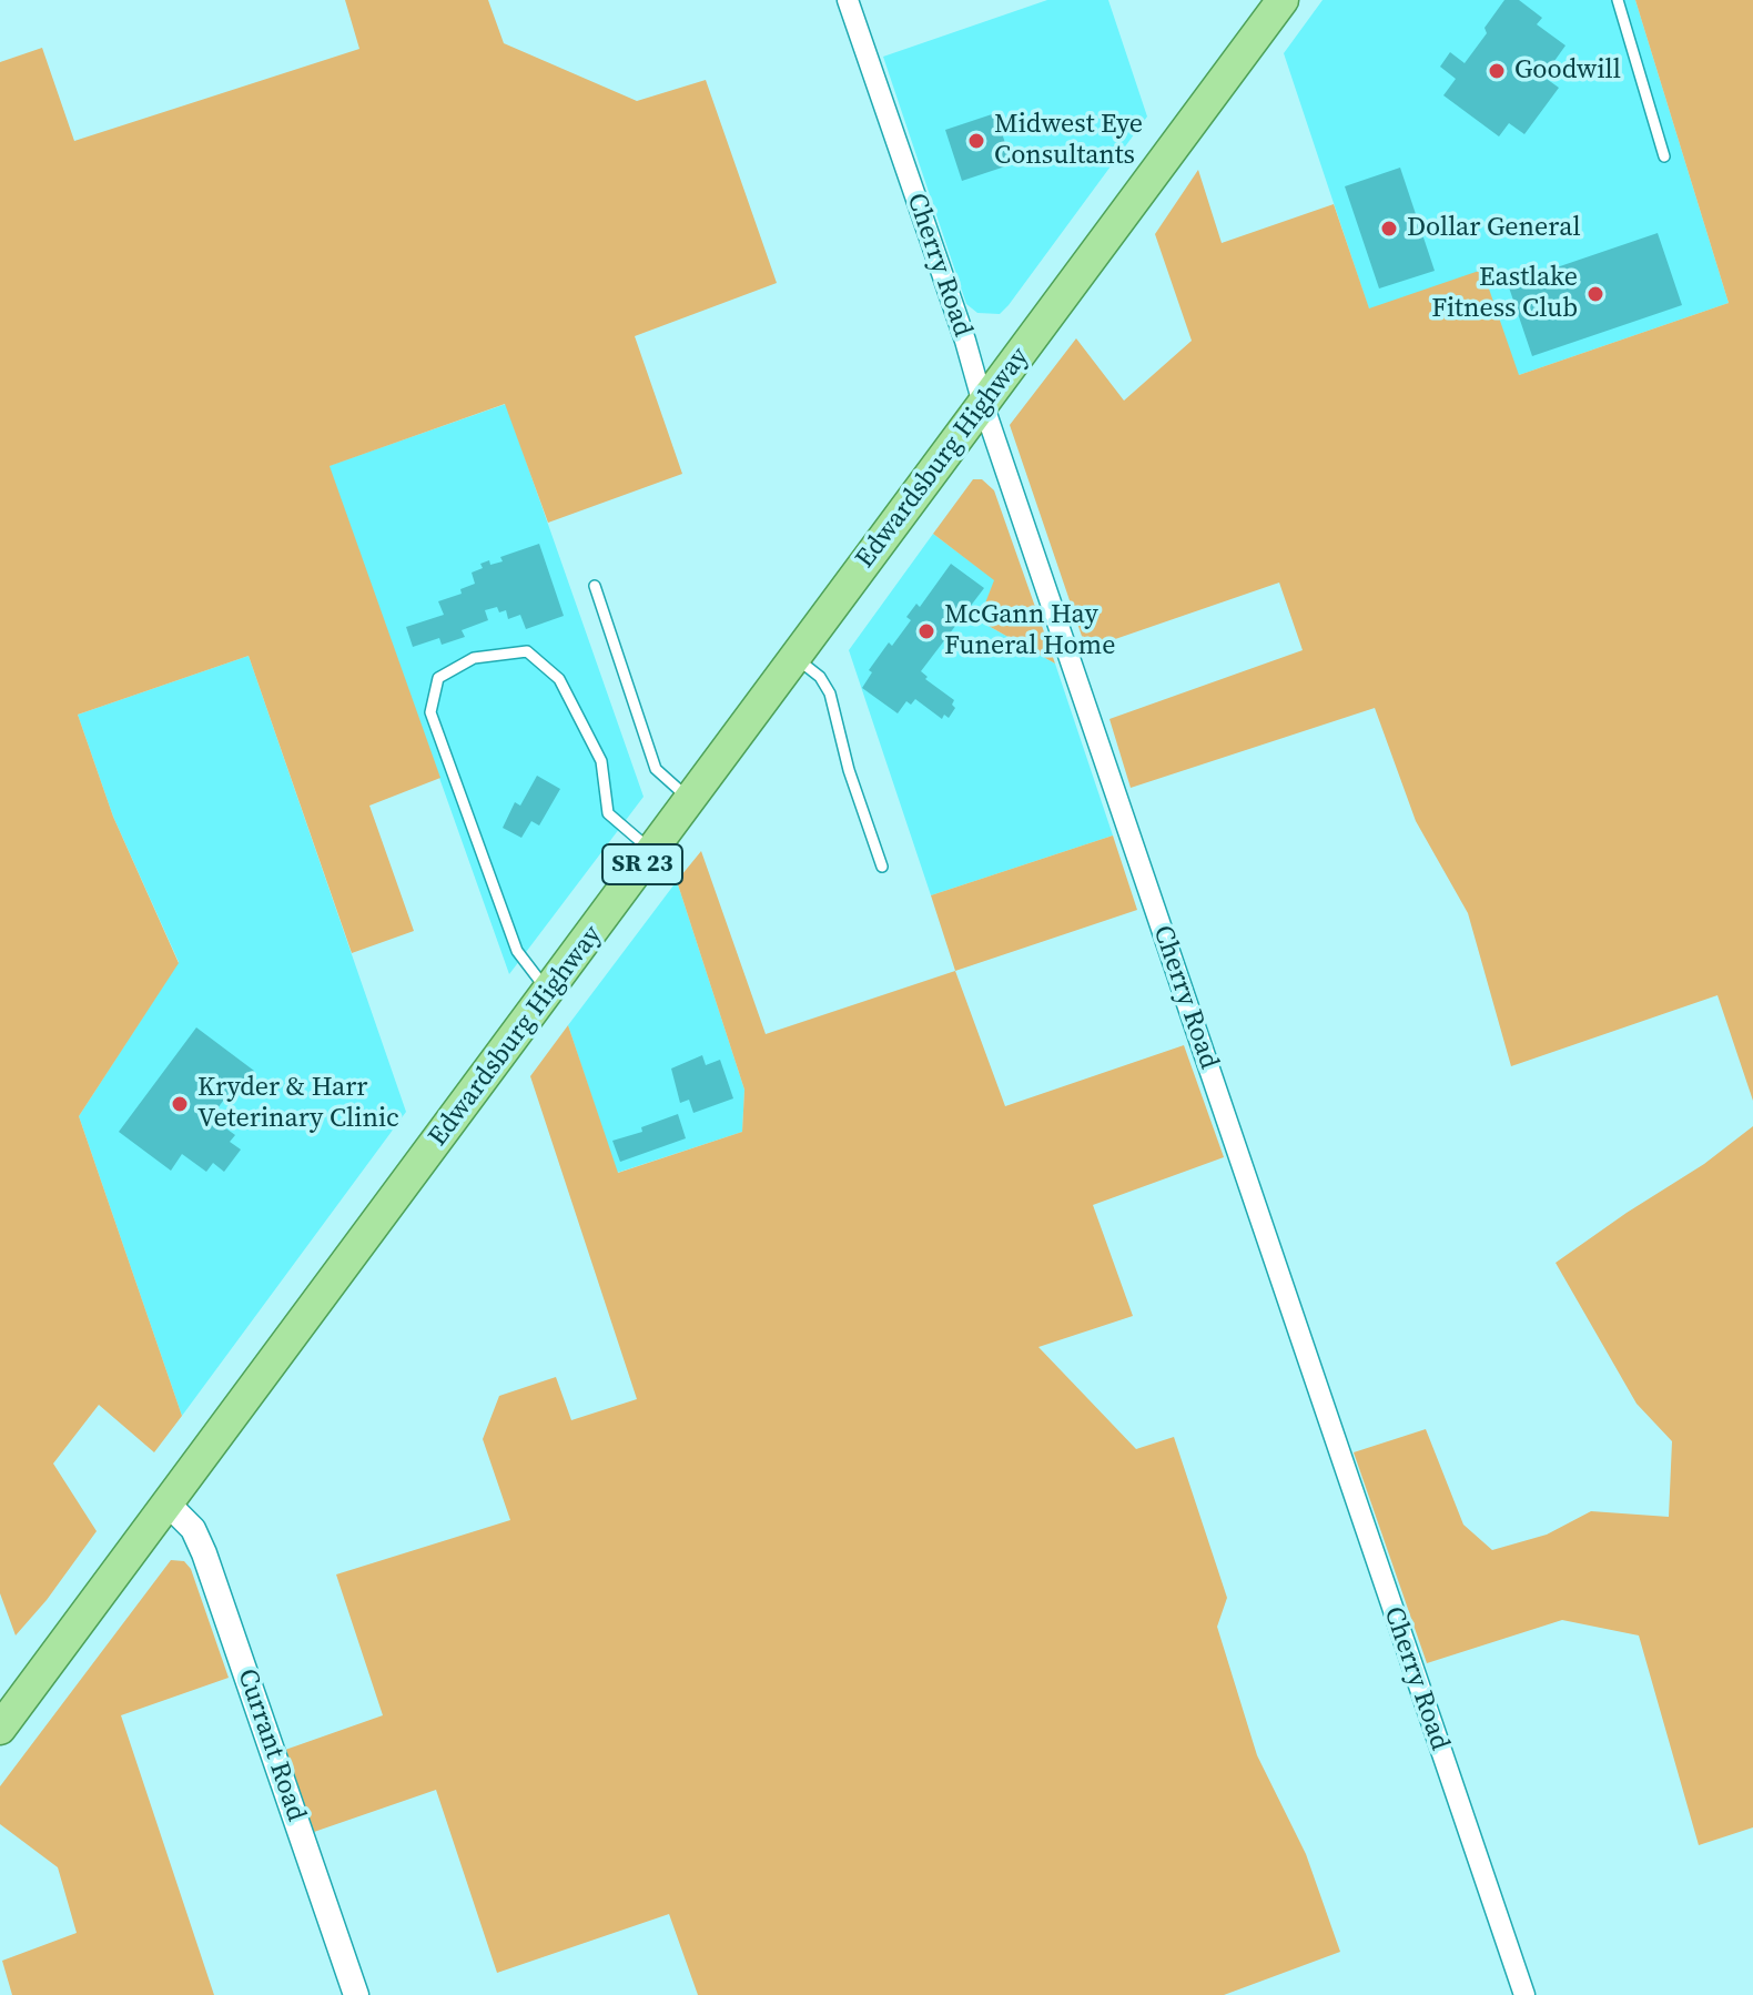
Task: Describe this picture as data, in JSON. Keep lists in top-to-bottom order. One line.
{"streets":{"main road":["Edwardsburg Highway","SR 23"],"street":["Cherry Road","Currant Road"]},"crossings":[["Cherry Road","Edwardsburg Highway"],["Edwardsburg Highway","Currant Road"]],"places":["Goodwill","Midwest Eye Consultants","Dollar General","Eastlake Fitness Club","McGann Hay Funeral Home","Kryder & Harr Veterinary Clinic"]}
